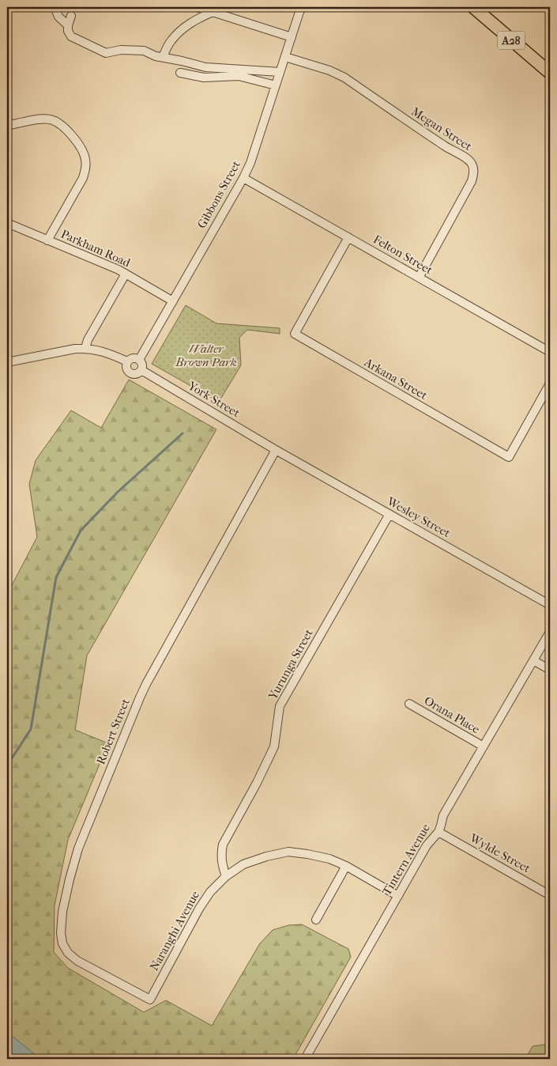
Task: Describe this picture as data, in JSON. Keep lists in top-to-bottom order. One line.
{"streets":{"highway":["A28"],"street":["Megan Street","Gibbons Street","Parkham Road","Felton Street","Arkana Street","York Street","Wesley Street","Yurunga Street","Orana Place","Robert Street","Wylde Street","Tintern Avenue","Naranghi Avenue"]},"crossings":[["Megan Street","Gibbons Street"],["Megan Street","Felton Street"],["Gibbons Street","Parkham Road"],["Gibbons Street","Felton Street"],["Gibbons Street","York Street"],["Felton Street","Arkana Street"],["York Street","Wesley Street"],["York Street","Robert Street"],["Wesley Street","Yurunga Street"],["Wesley Street","Robert Street"],["Yurunga Street","Naranghi Avenue"],["Orana Place","Tintern Avenue"],["Robert Street","Naranghi Avenue"],["Wylde Street","Tintern Avenue"],["Tintern Avenue","Naranghi Avenue"]],"parks":["Walter Brown Park"]}
